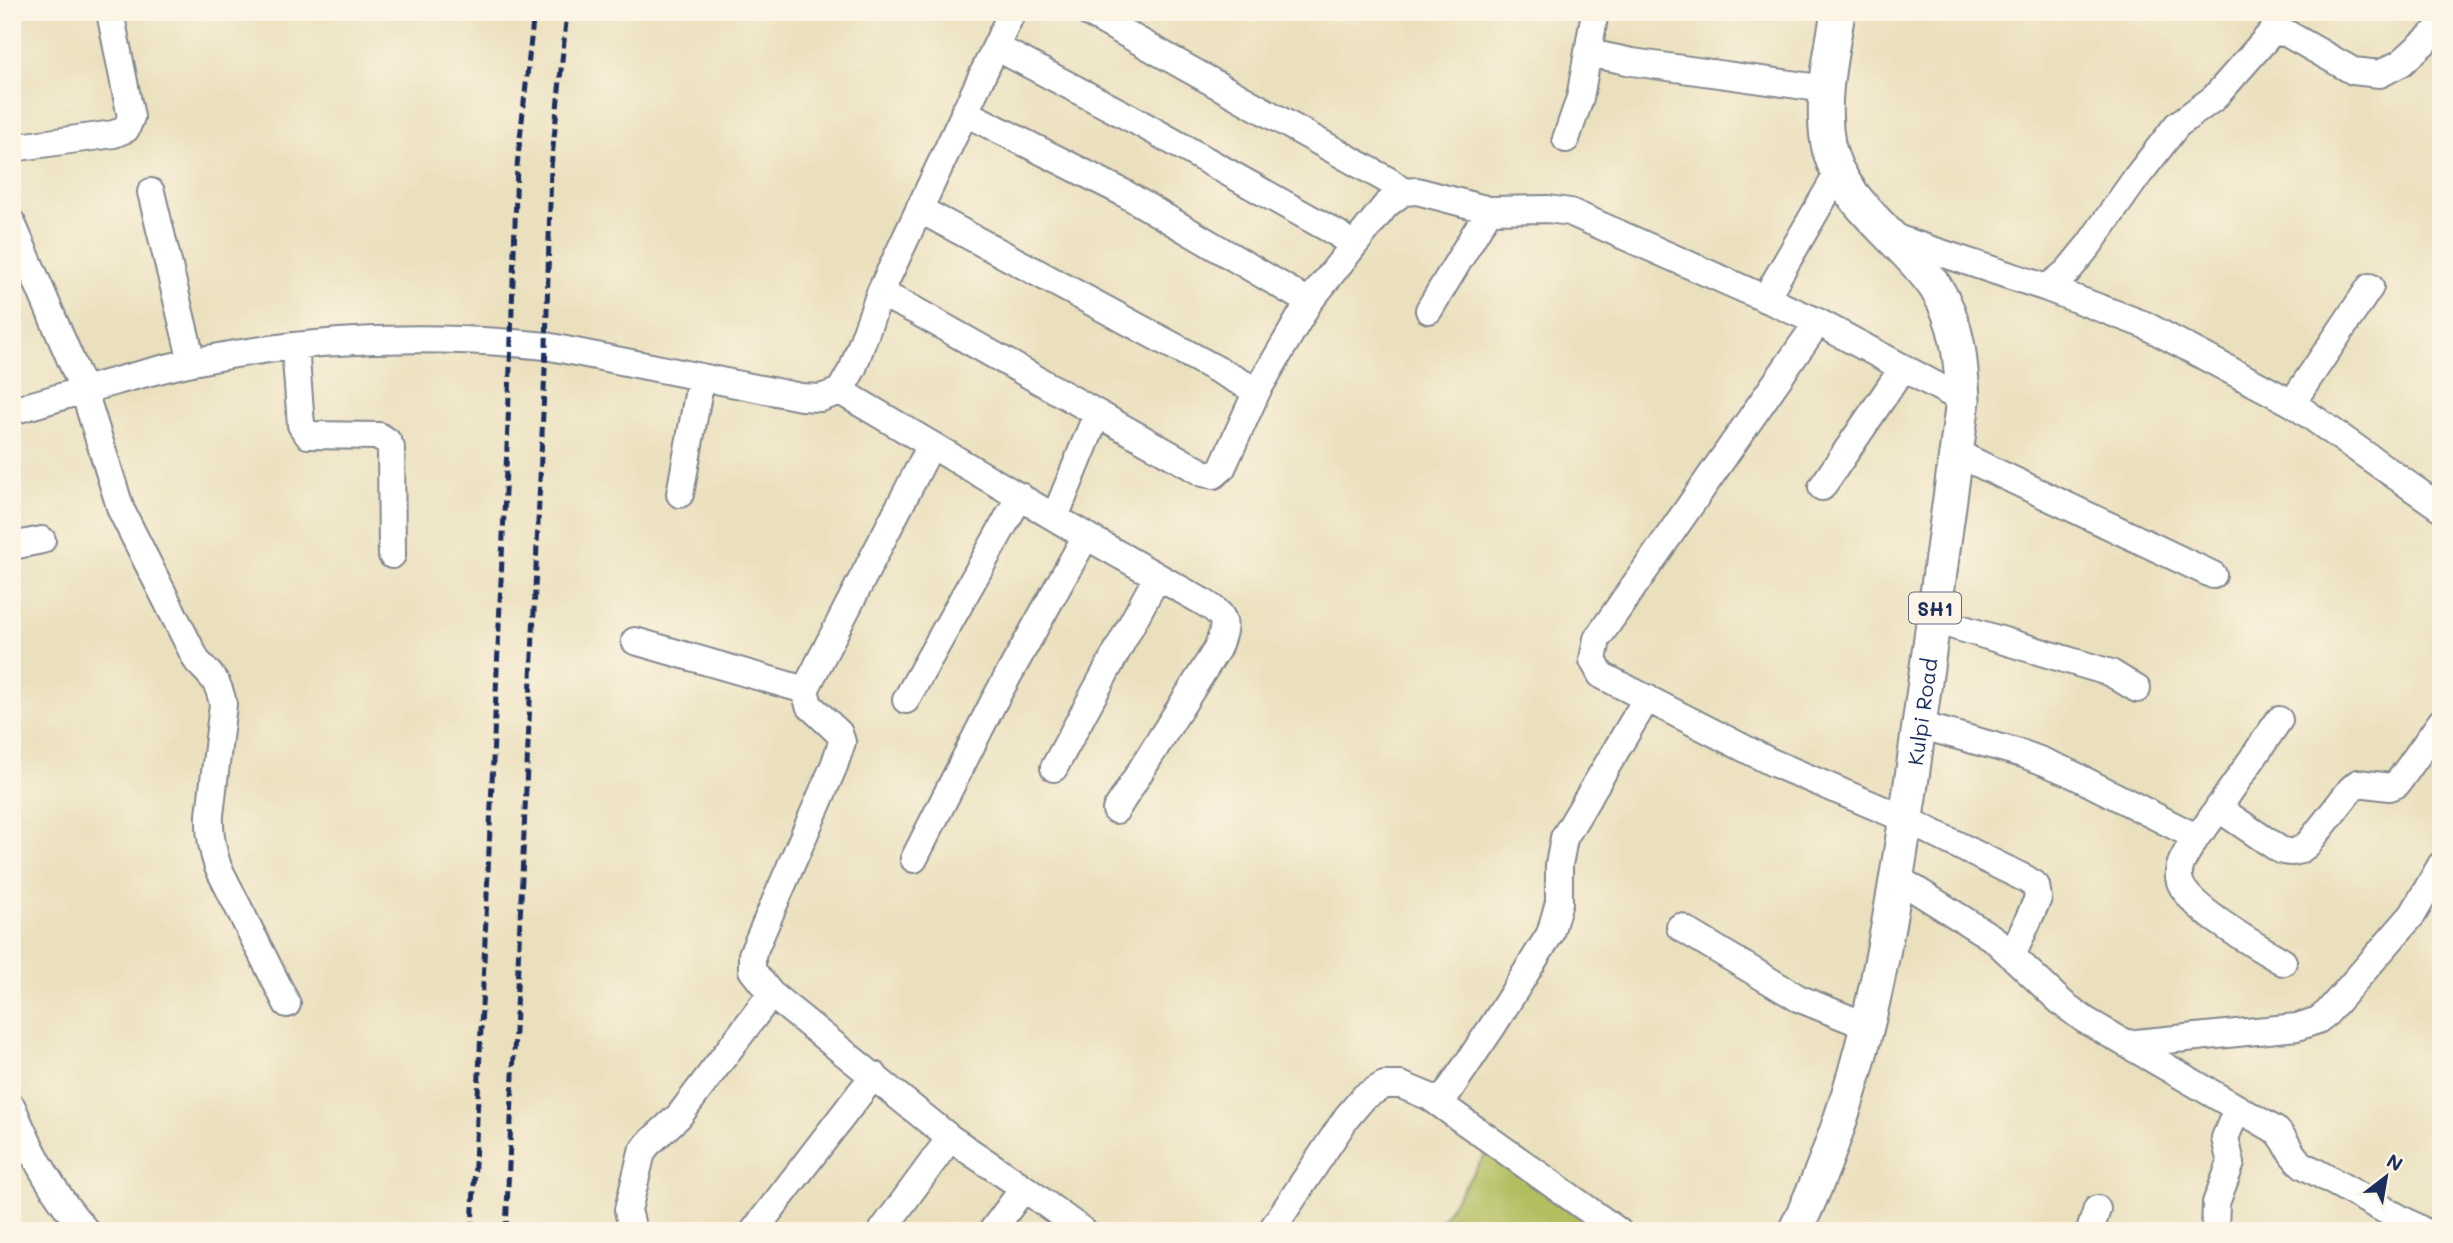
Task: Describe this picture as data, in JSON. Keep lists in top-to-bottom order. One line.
{"streets":{"main road":["SH1","Kulpi Road"]},"north":"top right"}
